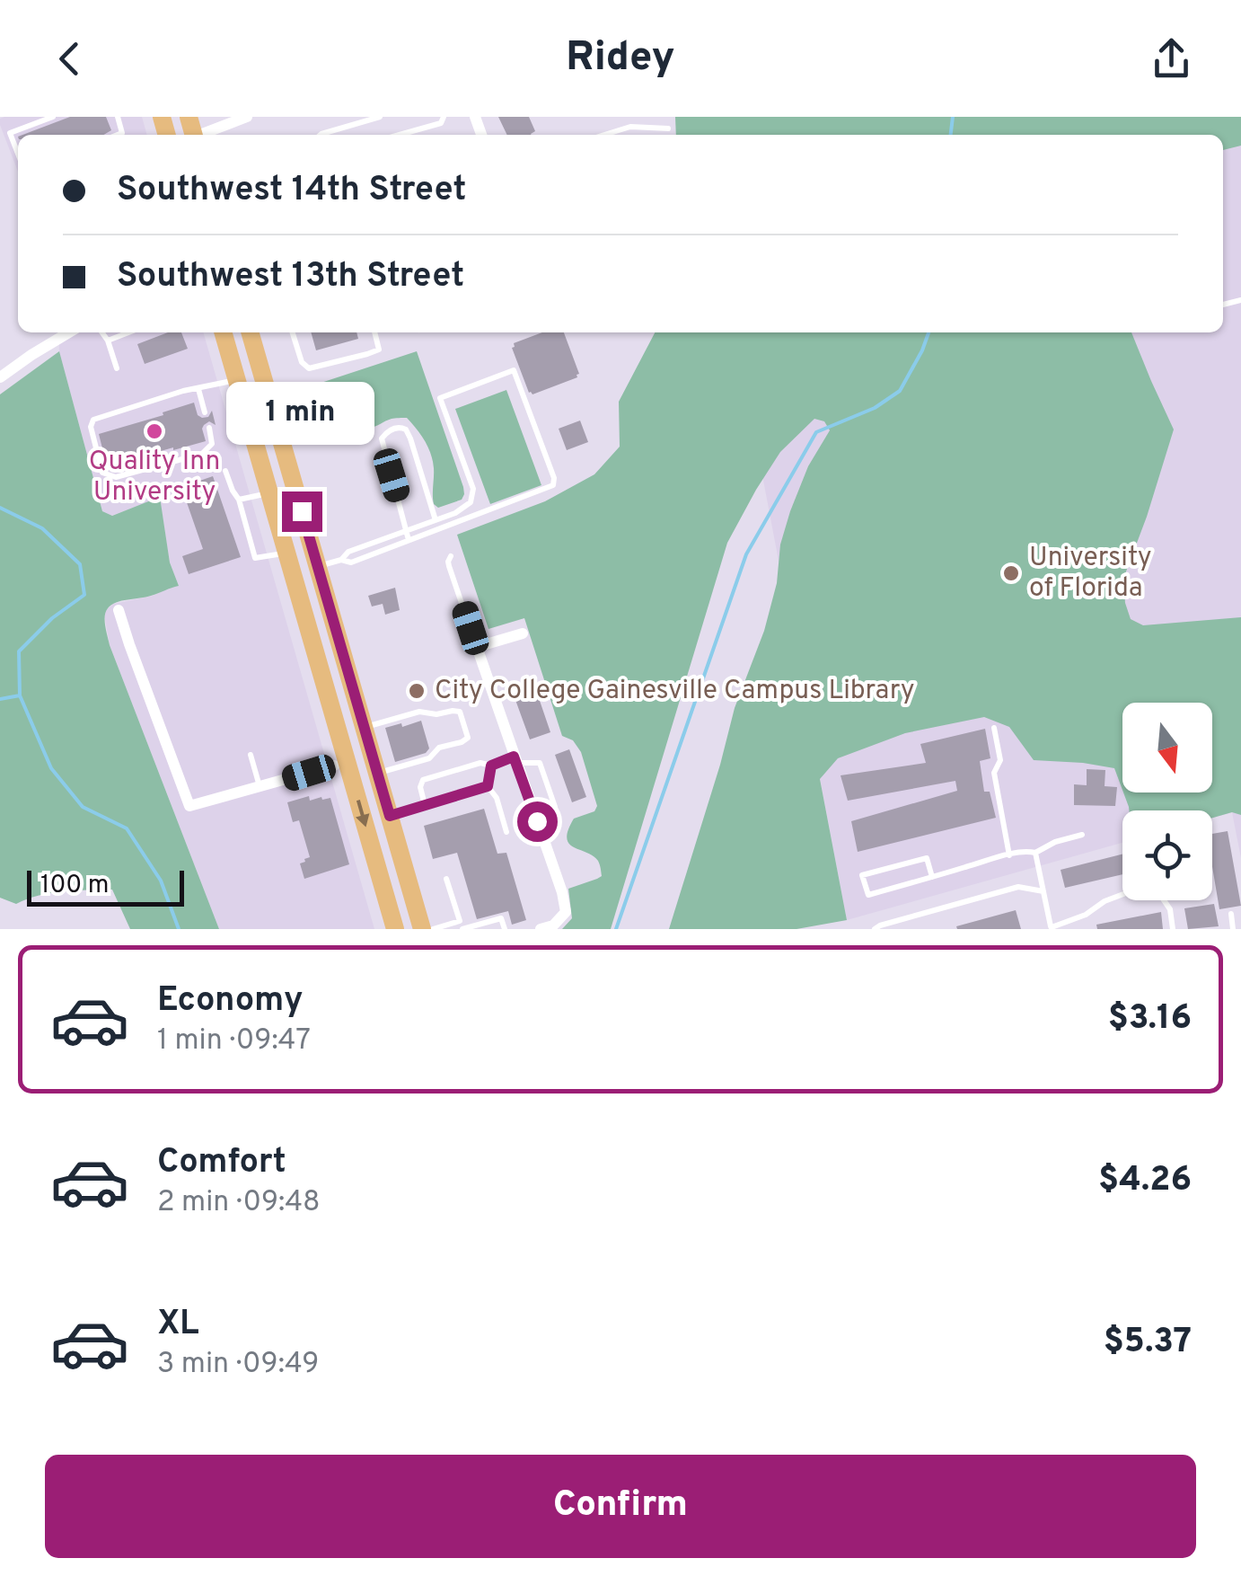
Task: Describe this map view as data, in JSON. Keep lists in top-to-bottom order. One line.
{"places":["Quality Inn University","University of Florida","City College Gainesville Campus Library"],"scale_bar":"100 m","north":"bottom","page":{"header":"Ridey","banner":["Southwest 14th Street","Southwest 13th Street"],"bubble":"1 min","scale":"100 m","list":[{"name":"Economy","note":"1 min · 09:47","value":"$3.16"},{"name":"Comfort","note":"2 min · 09:48","value":"$4.26"},{"name":"XL","note":"3 min · 09:49","value":"$5.37"}],"buttons":"Confirm"}}
